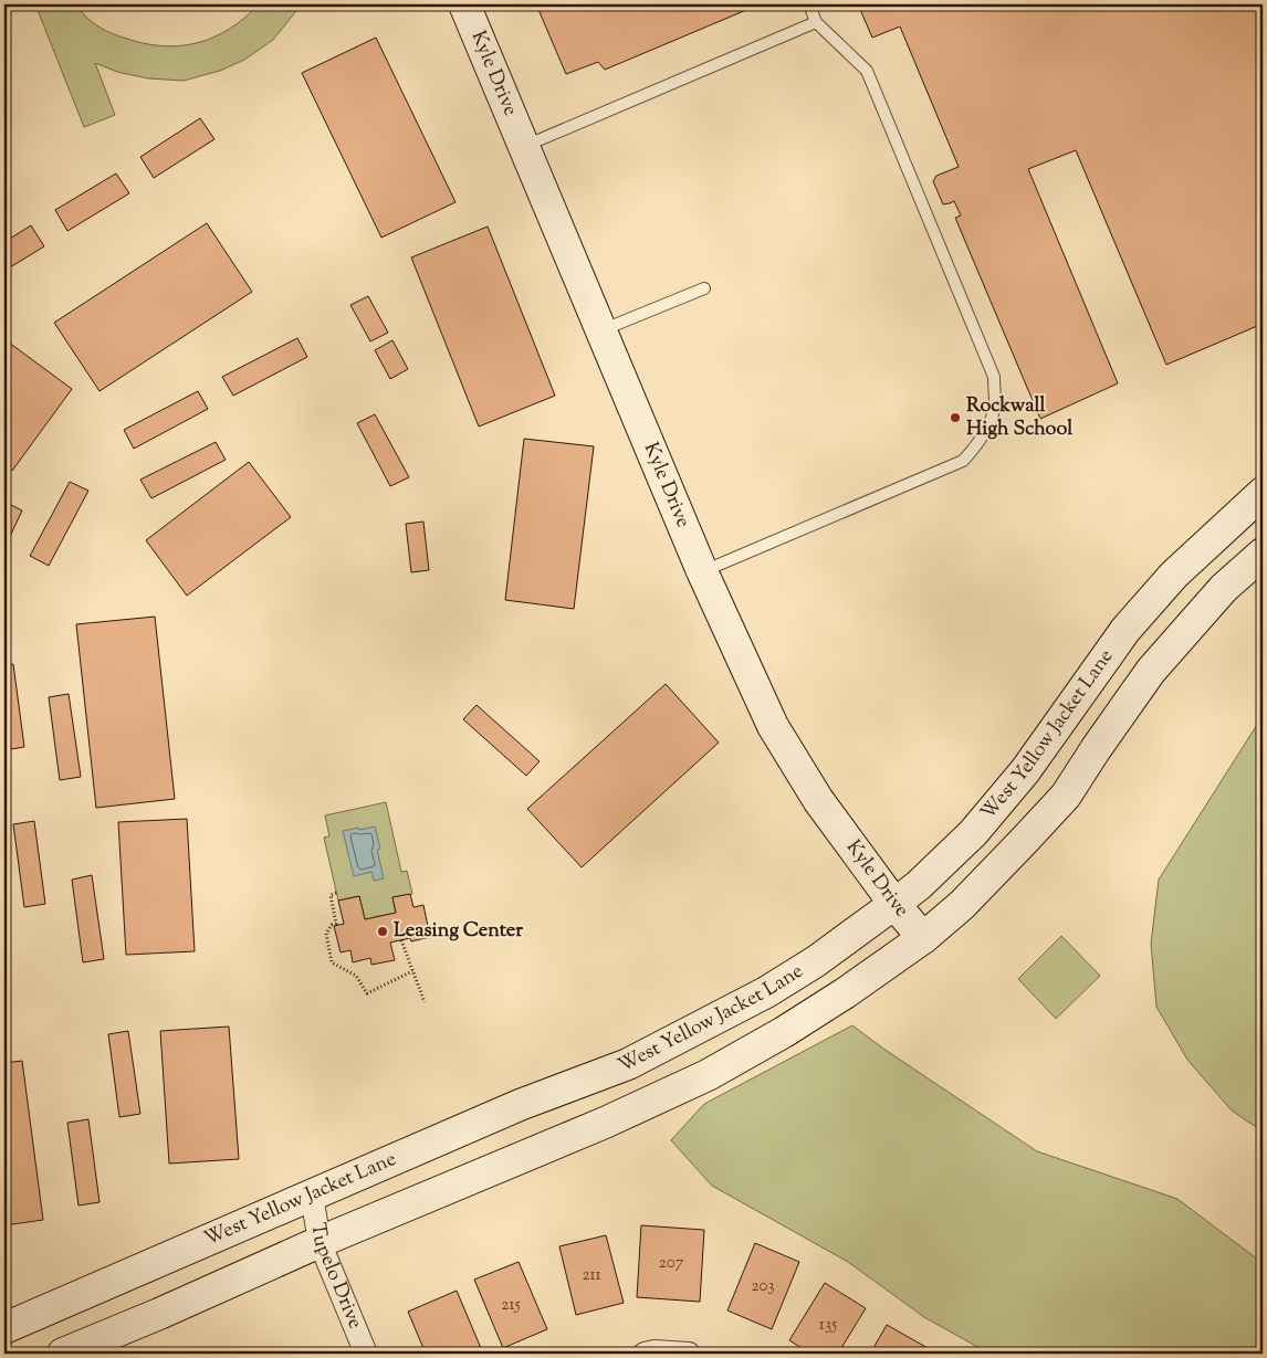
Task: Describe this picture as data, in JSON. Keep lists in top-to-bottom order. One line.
{"streets":{"street":["Kyle Drive","West Yellow Jacket Lane","Tupelo Drive"]},"crossings":[["Kyle Drive","West Yellow Jacket Lane"],["West Yellow Jacket Lane","Tupelo Drive"]],"places":["Rockwall High School","Leasing Center"],"house_numbers":["207","211","203","215","135"]}
